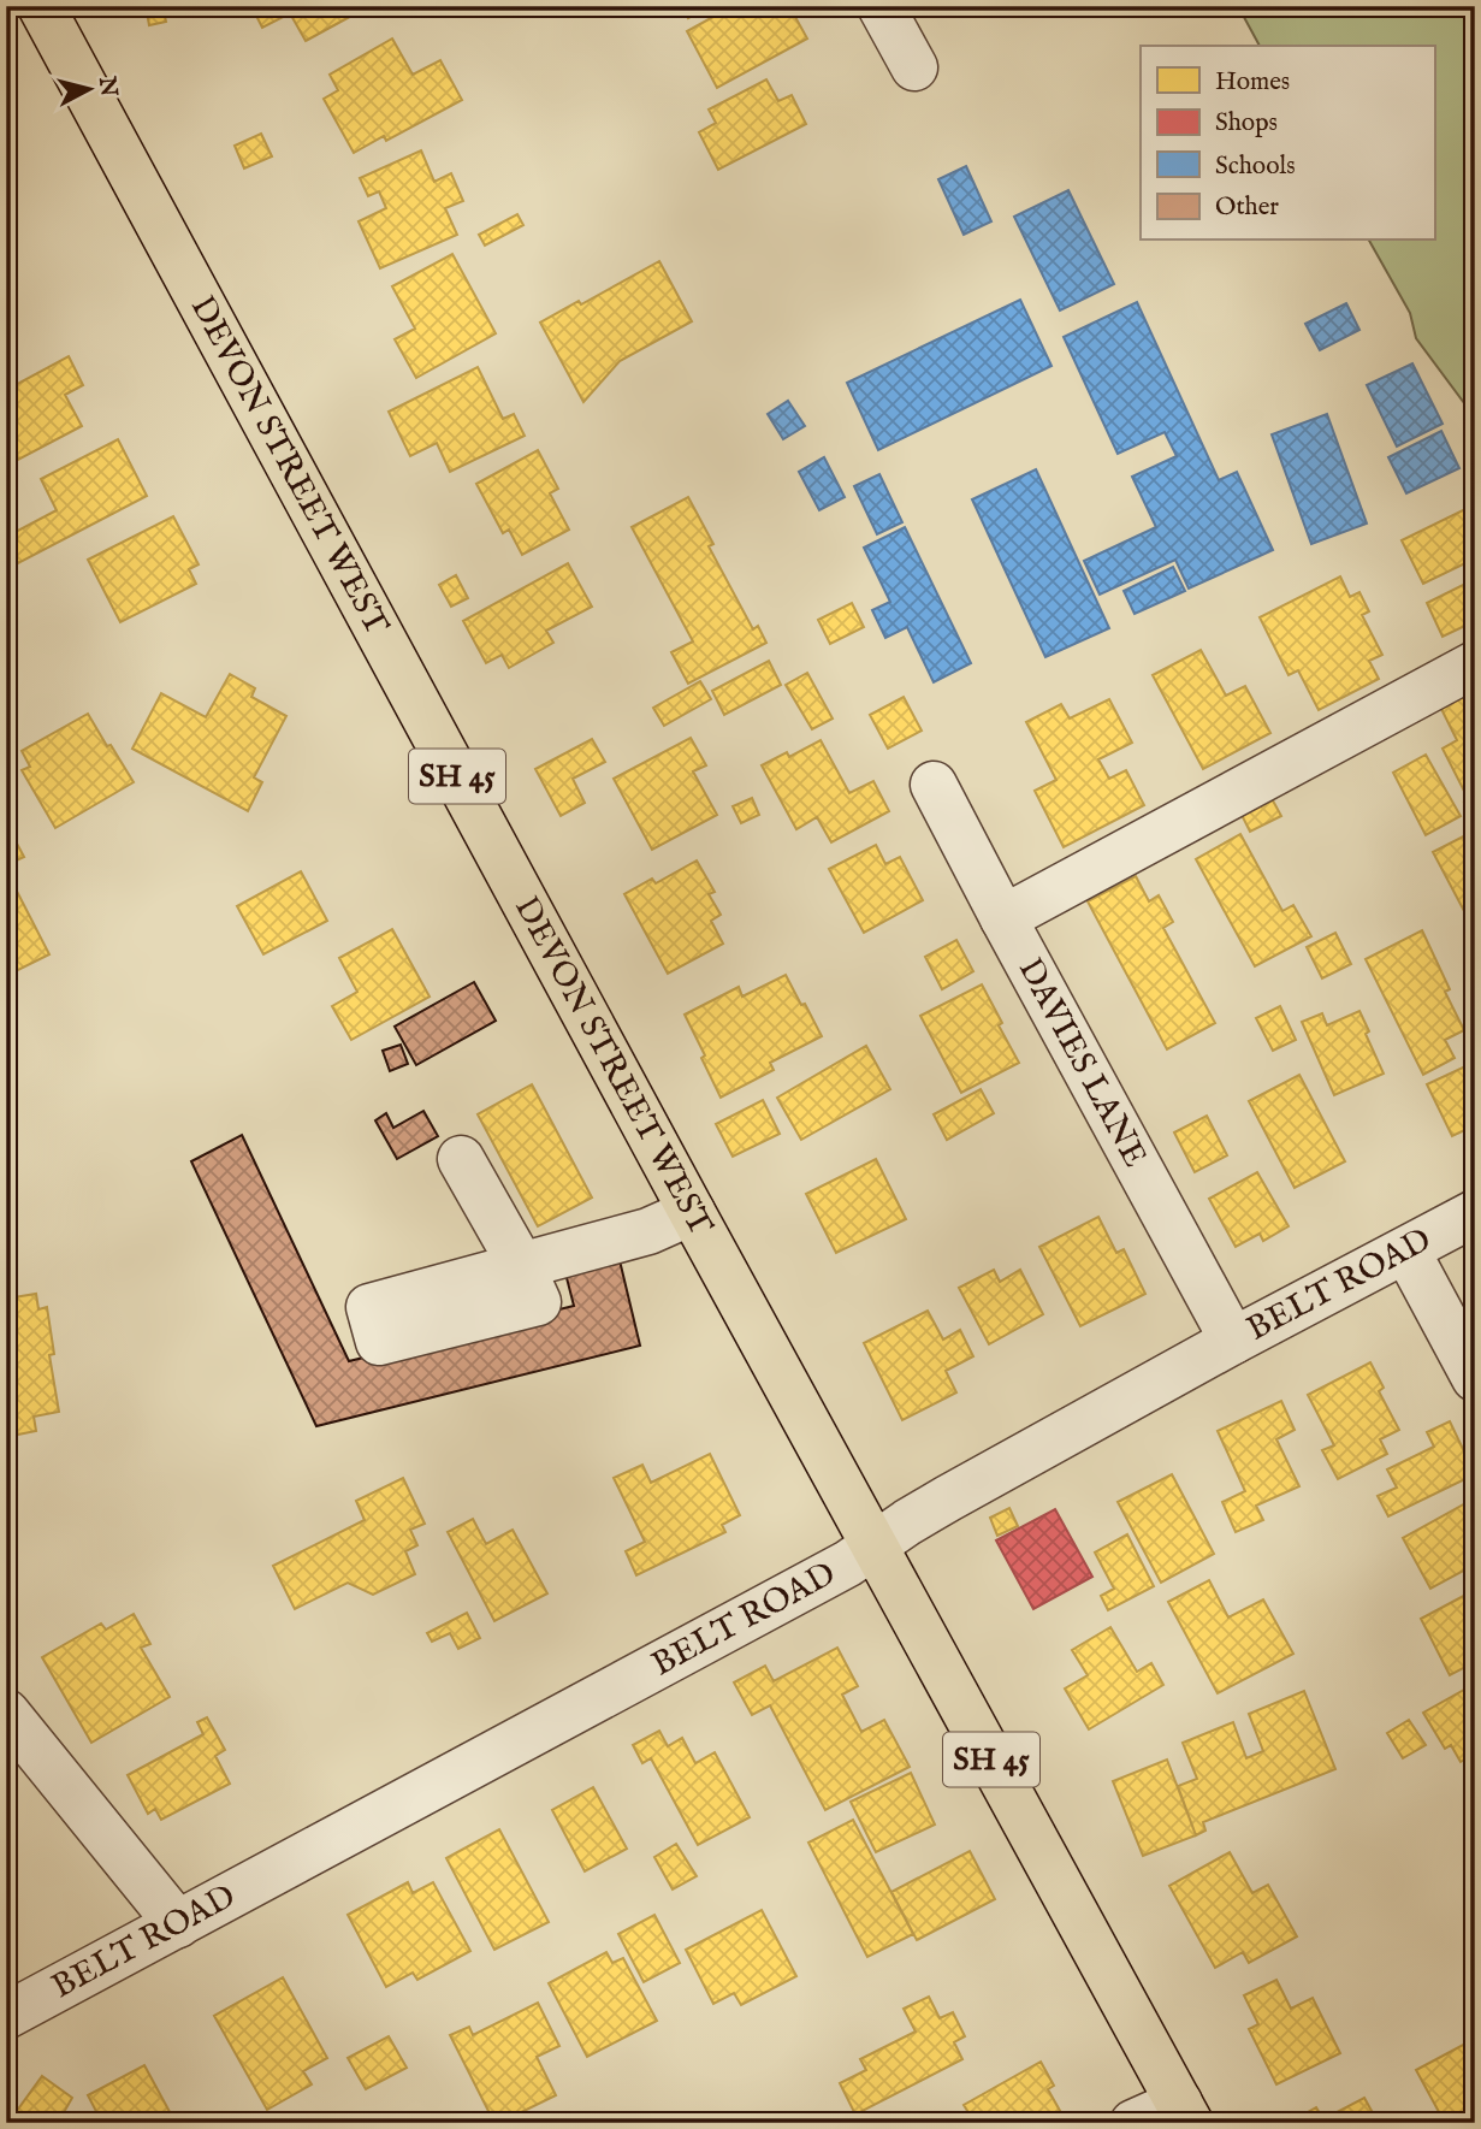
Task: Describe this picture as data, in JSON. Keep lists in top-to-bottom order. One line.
{"streets":{"main road":["DEVON STREET WEST","SH 45"],"street":["DAVIES LANE","BELT ROAD"]},"crossings":[["DEVON STREET WEST","BELT ROAD"],["DAVIES LANE","BELT ROAD"]],"legend":["Homes","Shops","Schools","Other"],"north":"right"}
